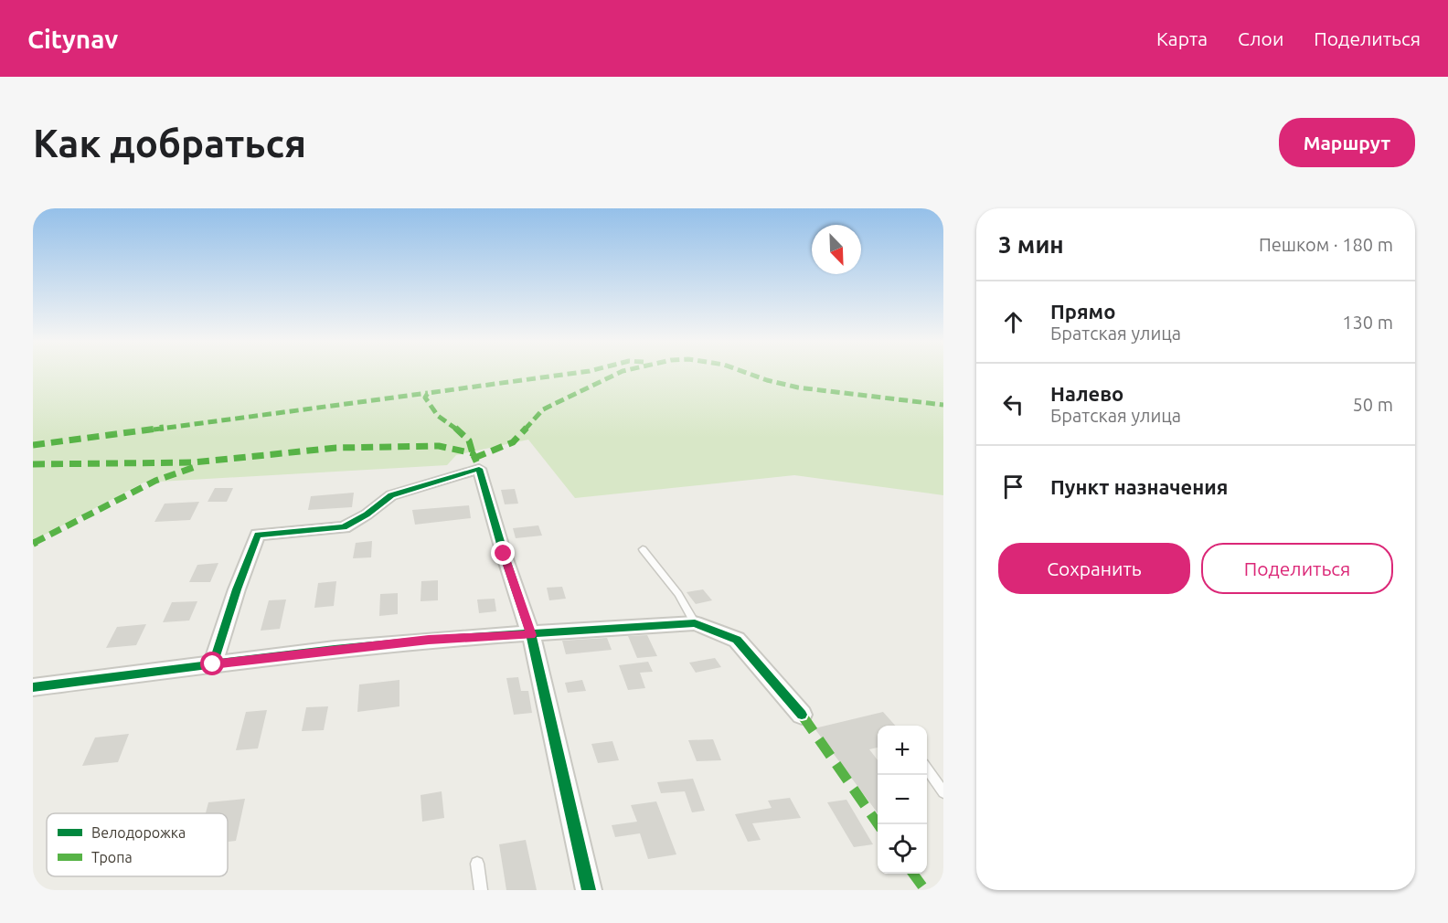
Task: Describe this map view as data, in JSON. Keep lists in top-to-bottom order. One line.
{"legend":["Велодорожка","Тропа"],"north":"bottom right","page":{"header":"Citynav","nav":["Карта","Слои","Поделиться"],"buttons":["Маршрут",["Сохранить","Поделиться"]],"title":"Как добраться","heading":["3 мин","Пешком · 180 m"],"list":[["Прямо","Братская улица","130 m"],["Налево","Братская улица","50 m"],"Пункт назначения"],"map_buttons":["+","−"]}}
